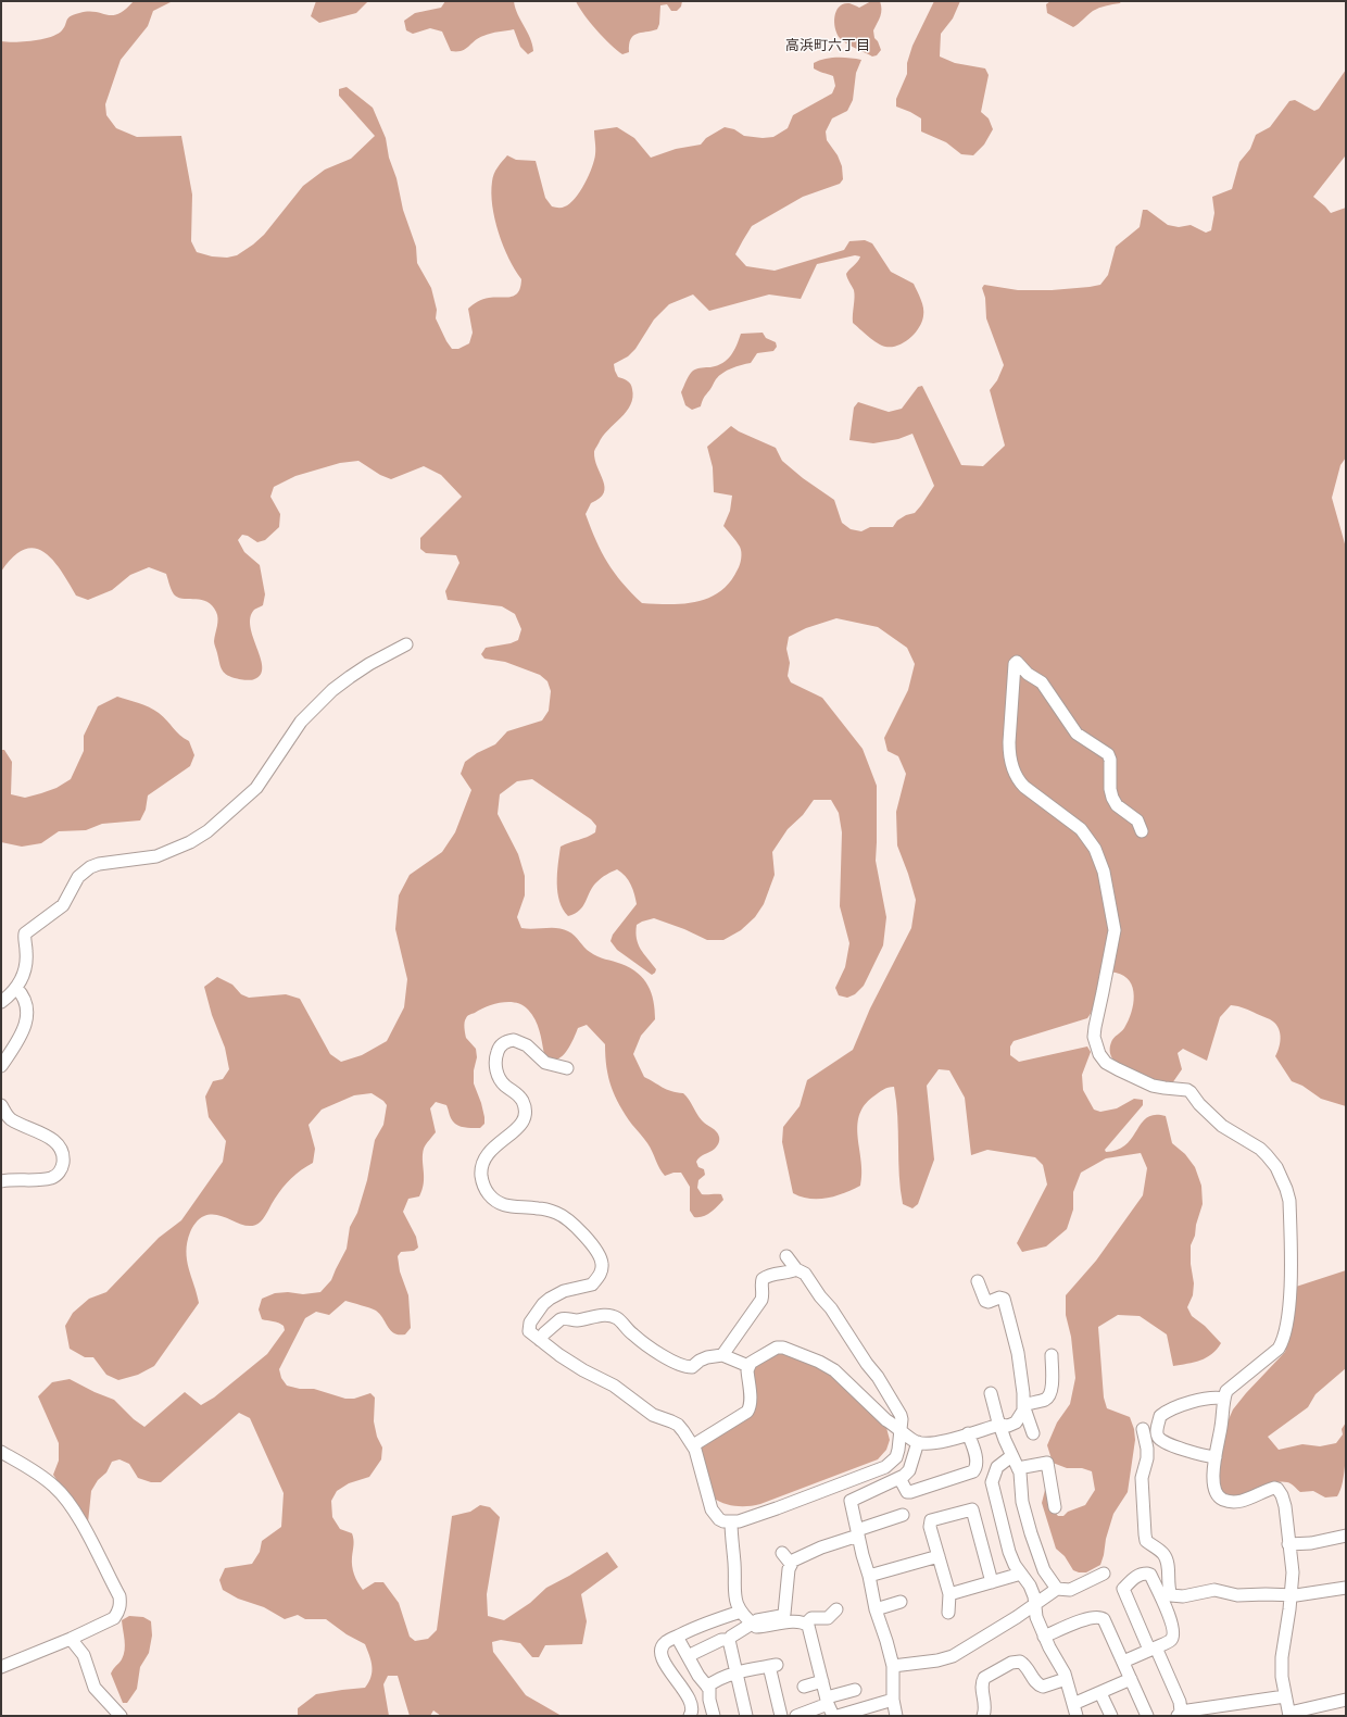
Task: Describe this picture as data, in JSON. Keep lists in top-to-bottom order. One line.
{"districts":["高浜町六丁目"]}
